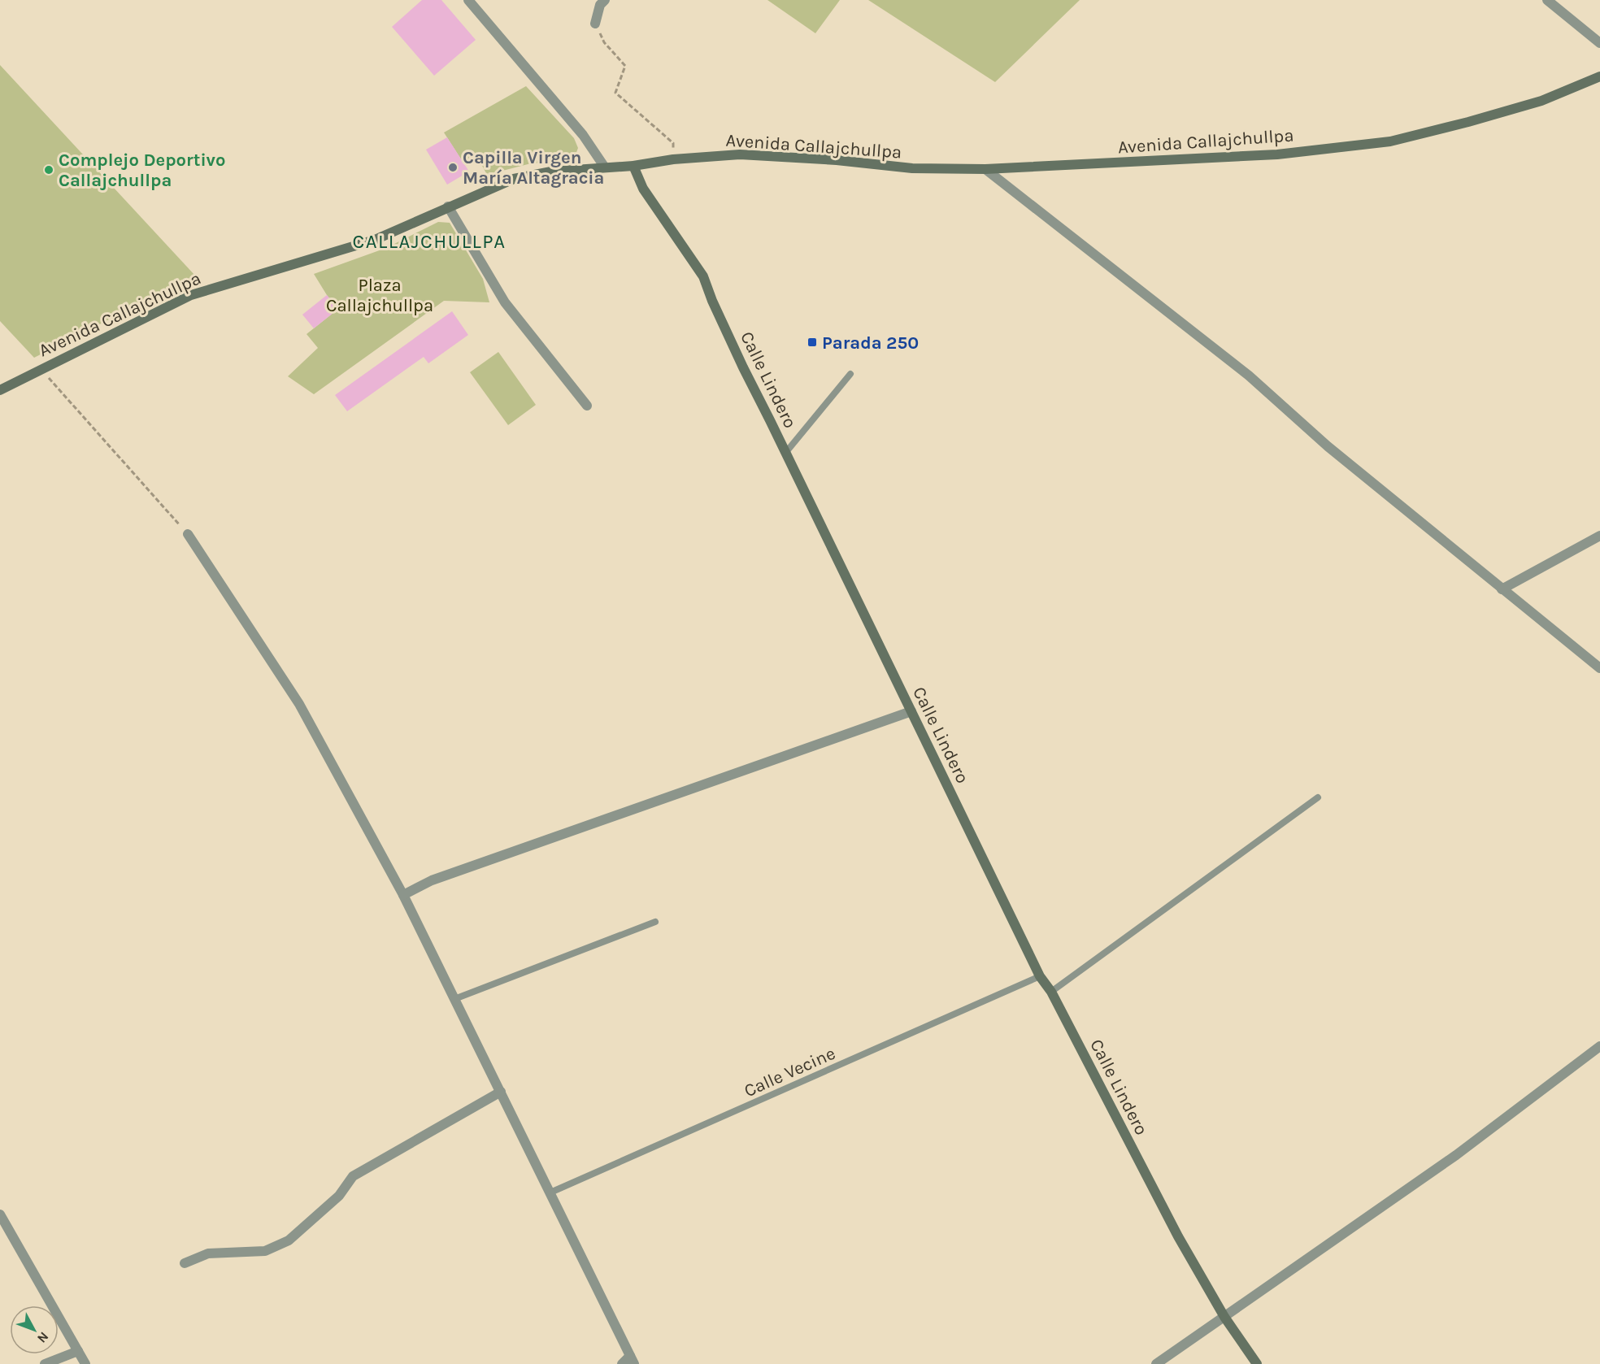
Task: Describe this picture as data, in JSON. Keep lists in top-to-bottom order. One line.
{"streets":{"main road":["Avenida Callajchullpa","Calle Lindero"],"lane":["Calle Vecine"]},"crossings":[["Avenida Callajchullpa","Calle Lindero"],["Calle Lindero","Calle Vecine"]],"districts":["CALLAJCHULLPA"],"parks":["Plaza Callajchullpa"],"places":{"other":["Capilla Virgen María Altagracia","Complejo Deportivo Callajchullpa"],"transit":["Parada 250"]},"north":"bottom right"}
